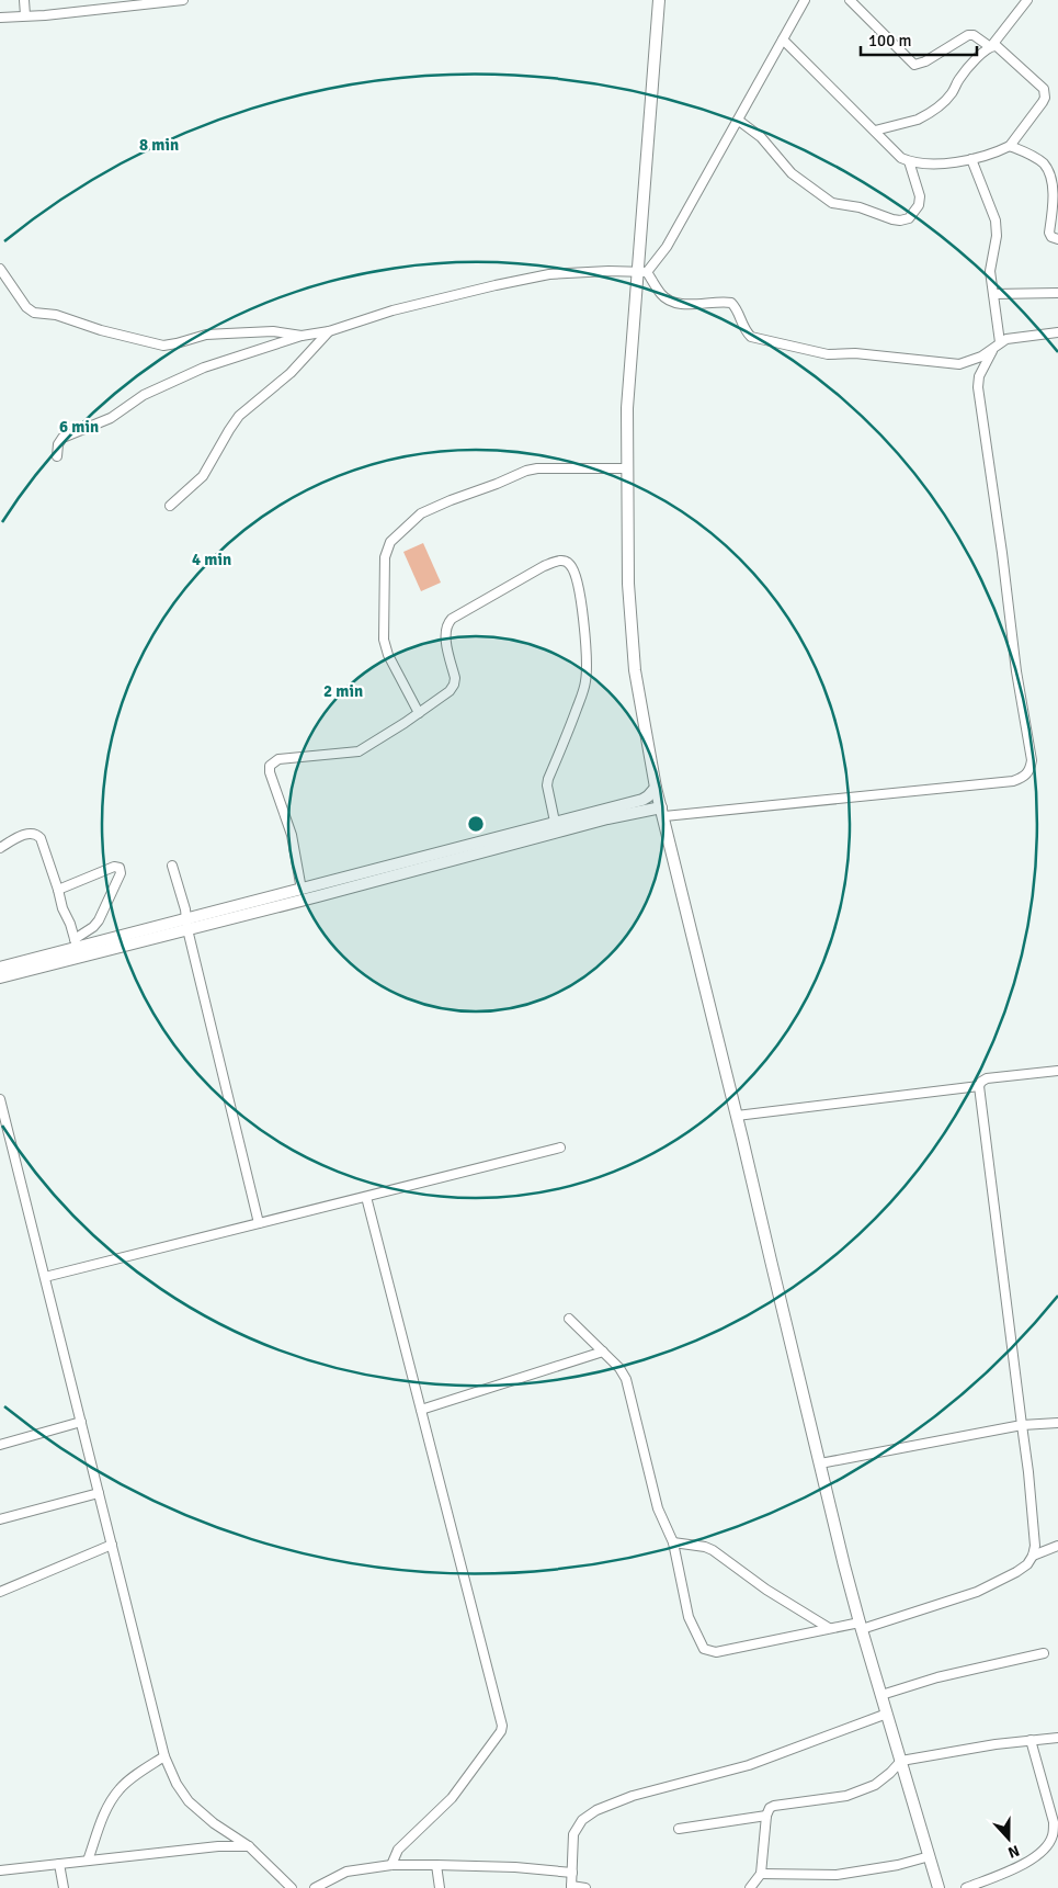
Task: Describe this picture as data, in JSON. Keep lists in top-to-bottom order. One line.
{"scale_bar":"100 m","north":"bottom","rings":["8 min","6 min","4 min","2 min"]}
